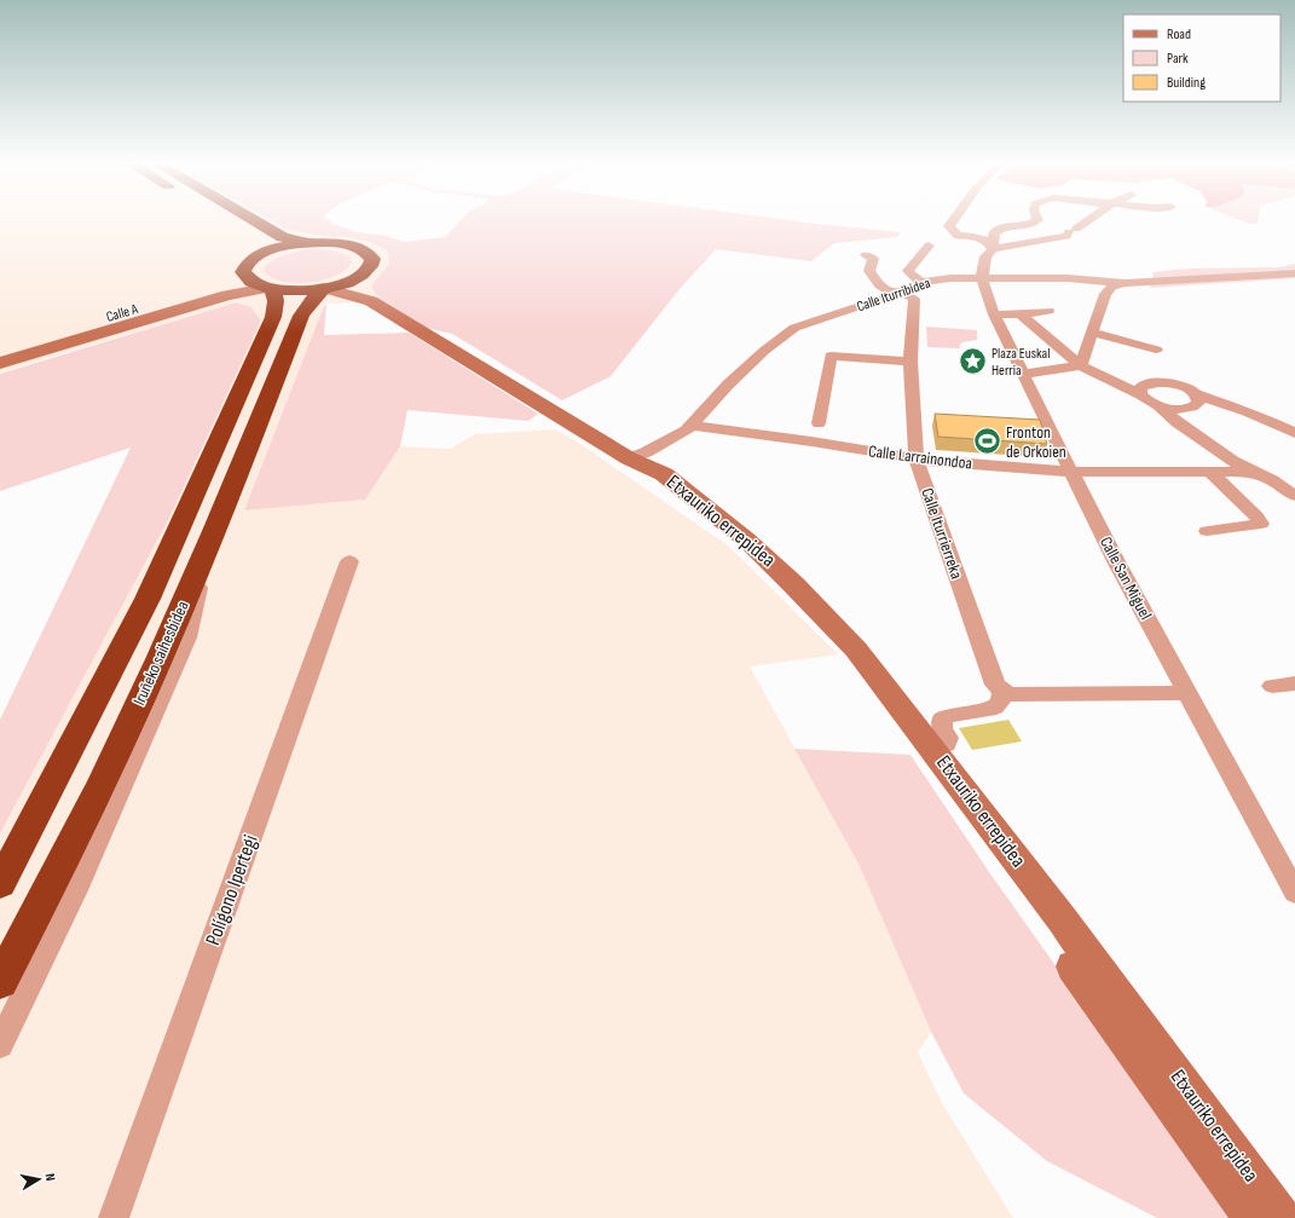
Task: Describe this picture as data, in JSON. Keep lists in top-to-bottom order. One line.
{"streets":{"highway":["Iruñeko saihesbidea"],"street":["Calle Iturribidea","Calle A","Calle Larrainondoa","Etxauriko errepidea","Calle Iturrierreka","Calle San Miguel","Polígono Ipertegi"]},"crossings":[["Calle Iturribidea","Calle Larrainondoa"],["Calle Iturribidea","Etxauriko errepidea"],["Calle Iturribidea","Calle Iturrierreka"],["Calle Iturribidea","Calle San Miguel"],["Calle A","Iruñeko saihesbidea"],["Calle Larrainondoa","Calle Iturrierreka"],["Calle Larrainondoa","Calle San Miguel"],["Etxauriko errepidea","Iruñeko saihesbidea"]],"places":{"place":["Plaza Euskal Herria"],"sports":["Fronton de Orkoien"]},"legend":["Road","Park","Building"],"north":"right"}
